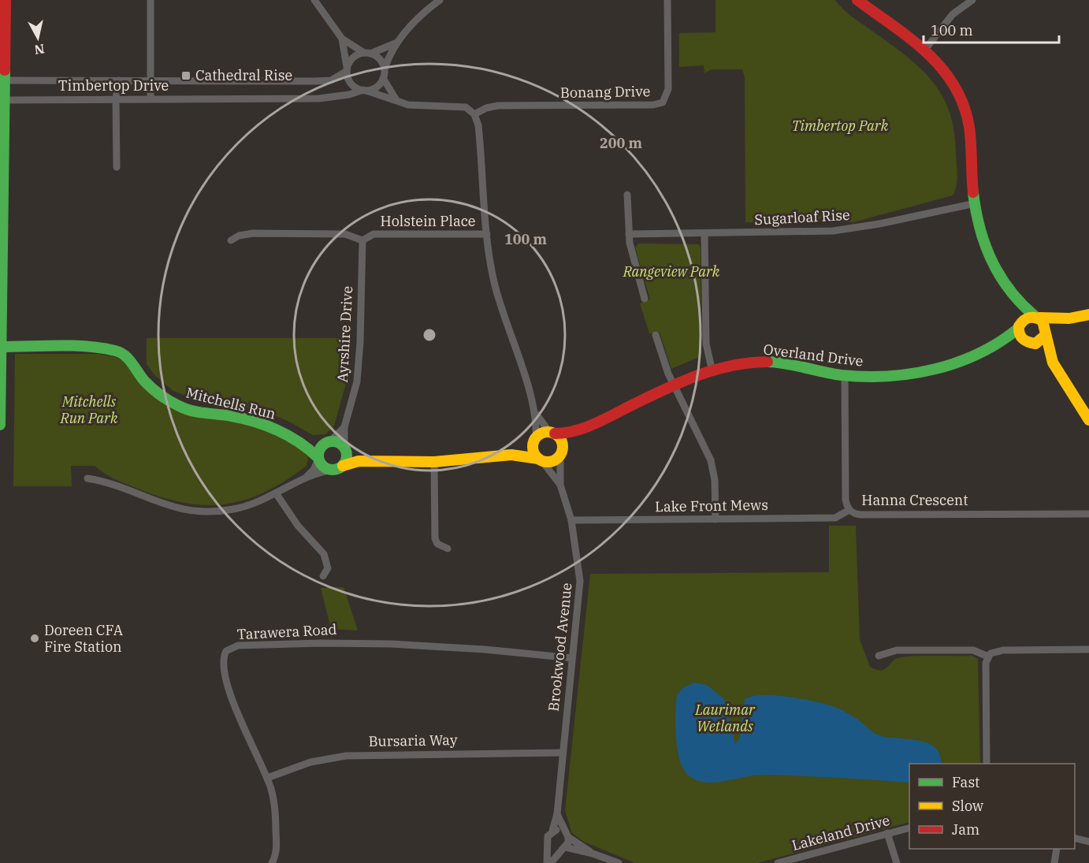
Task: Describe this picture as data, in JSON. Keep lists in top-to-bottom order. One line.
{"streets":{"street":["Timbertop Drive","Bonang Drive","Sugarloaf Rise","Holstein Place","Ayrshire Drive","Overland Drive","Mitchells Run","Hanna Crescent","Lake Front Mews","Tarawera Road","Brookwood Avenue","Bursaria Way","Lakeland Drive"]},"crossings":[["Holstein Place","Ayrshire Drive"],["Ayrshire Drive","Mitchells Run"],["Overland Drive","Hanna Crescent"],["Overland Drive","Brookwood Avenue"],["Hanna Crescent","Lake Front Mews"],["Lake Front Mews","Brookwood Avenue"],["Tarawera Road","Brookwood Avenue"],["Tarawera Road","Bursaria Way"],["Brookwood Avenue","Bursaria Way"]],"parks":["Timbertop Park","Rangeview Park","Mitchells Run Park","Laurimar Wetlands"],"places":{"transit":["Cathedral Rise"],"other":["Doreen CFA Fire Station"]},"legend":["Fast","Slow","Jam"],"scale_bar":"100 m","north":"bottom","rings":["200 m","100 m"]}
